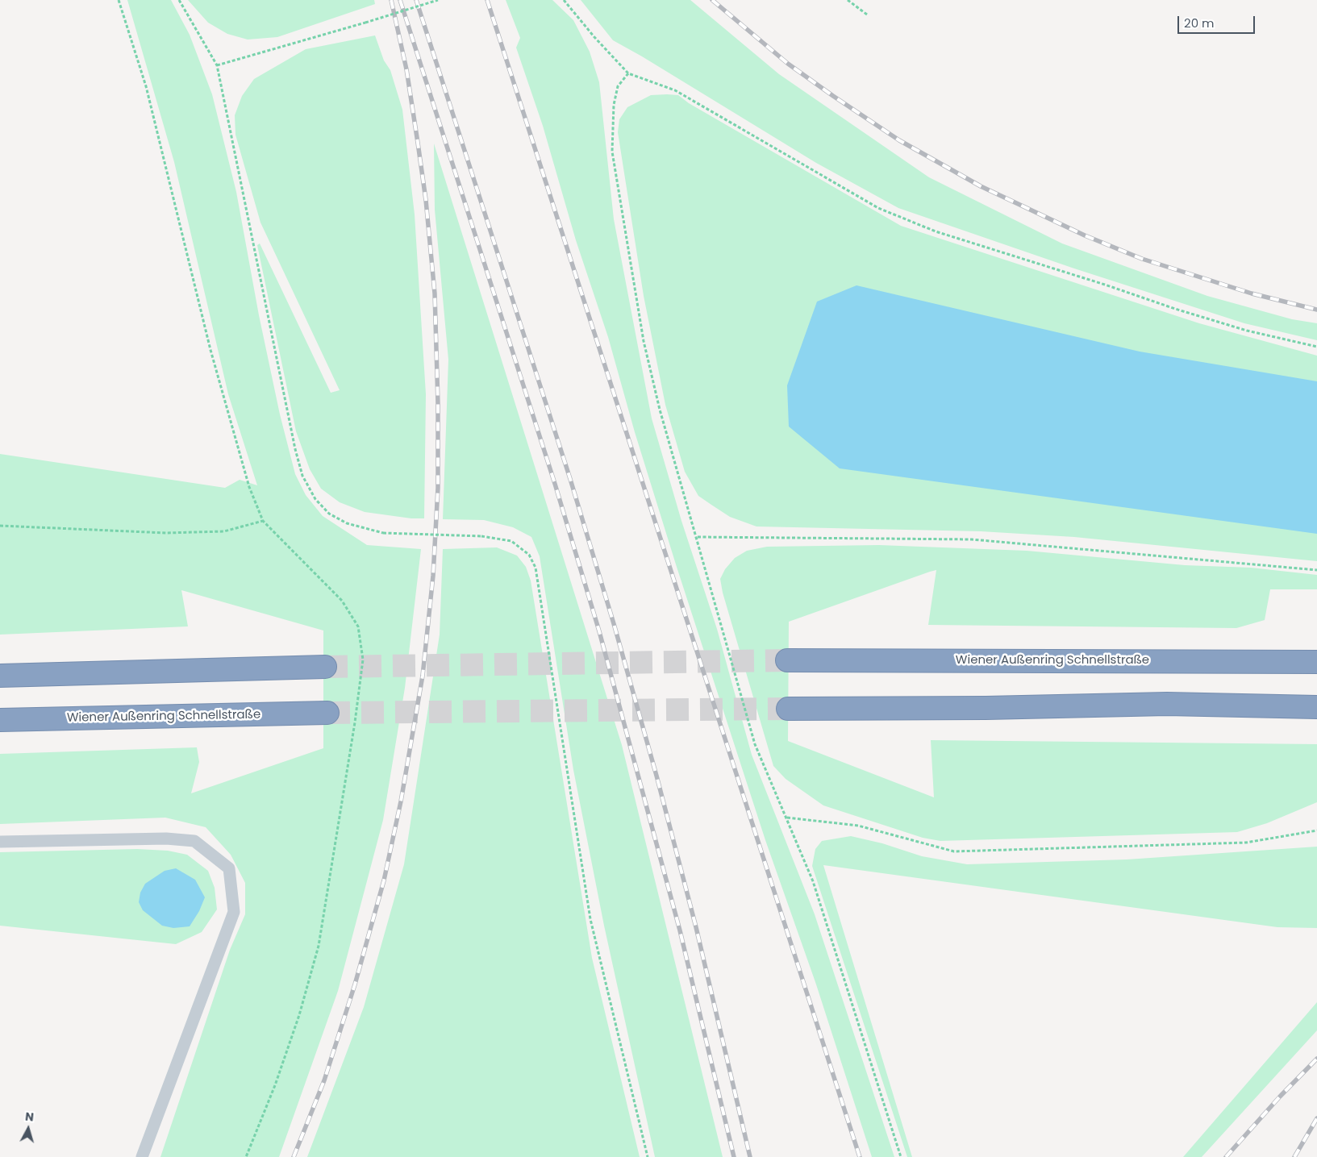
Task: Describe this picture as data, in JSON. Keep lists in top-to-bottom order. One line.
{"streets":{"highway":["Wiener Außenring Schnellstraße"]},"scale_bar":"20 m","north":"top"}
